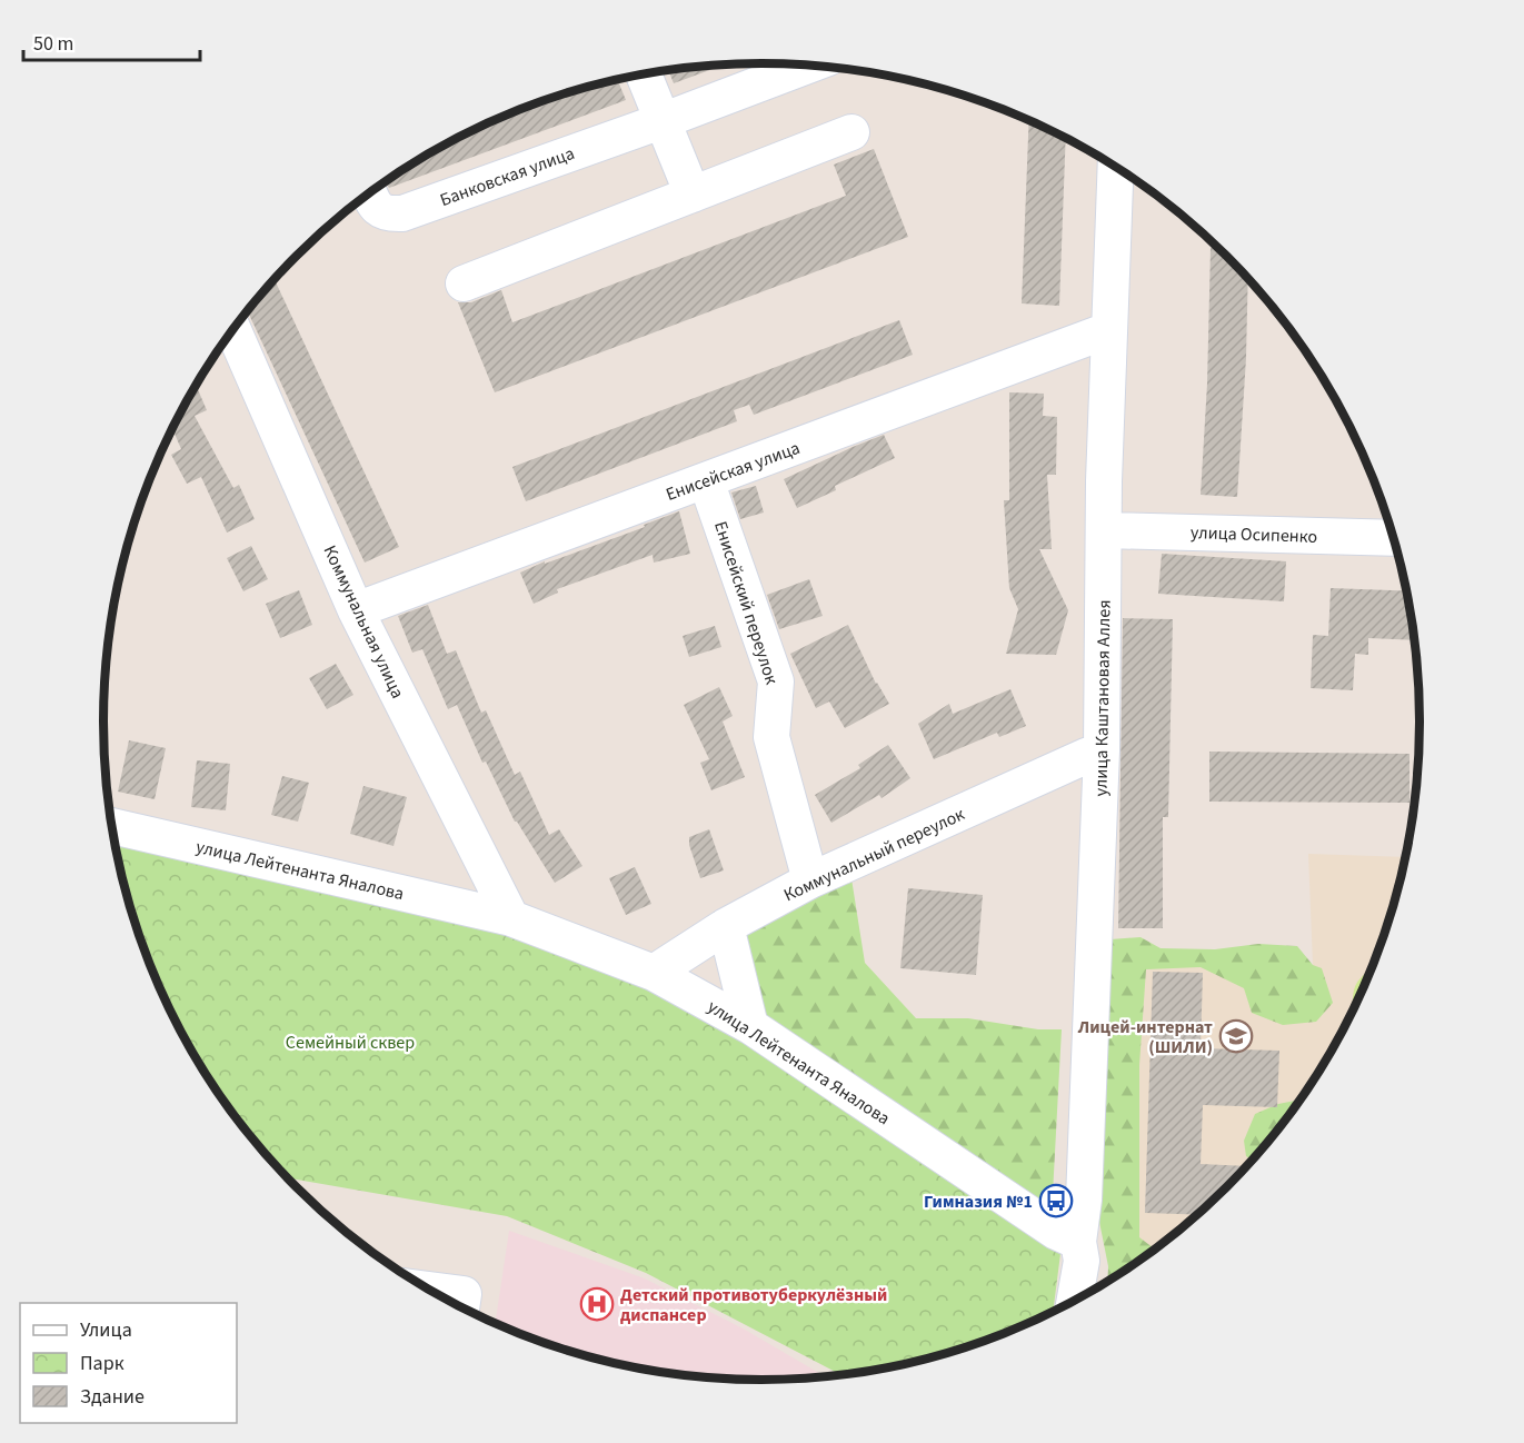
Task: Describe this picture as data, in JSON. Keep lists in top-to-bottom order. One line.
{"streets":{"street":["Банковская улица","Енисейская улица","улица Осипенко","Енисейский переулок","Коммунальная улица","улица Каштановая Аллея","Коммунальный переулок","улица Лейтенанта Яналова"]},"crossings":[["Енисейская улица","Енисейский переулок"],["Енисейская улица","Коммунальная улица"],["Енисейская улица","улица Каштановая Аллея"],["улица Осипенко","улица Каштановая Аллея"],["Енисейский переулок","Коммунальный переулок"],["Коммунальная улица","улица Лейтенанта Яналова"],["улица Каштановая Аллея","Коммунальный переулок"],["улица Каштановая Аллея","улица Лейтенанта Яналова"],["Коммунальный переулок","улица Лейтенанта Яналова"]],"parks":["Семейный сквер"],"places":{"school or university":["Лицей-интернат (ШИЛИ)"],"bus stop":["Гимназия №1"],"hospital":["Детский противотуберкулёзный диспансер"]},"legend":["Улица","Парк","Здание"],"scale_bar":"50 m"}
